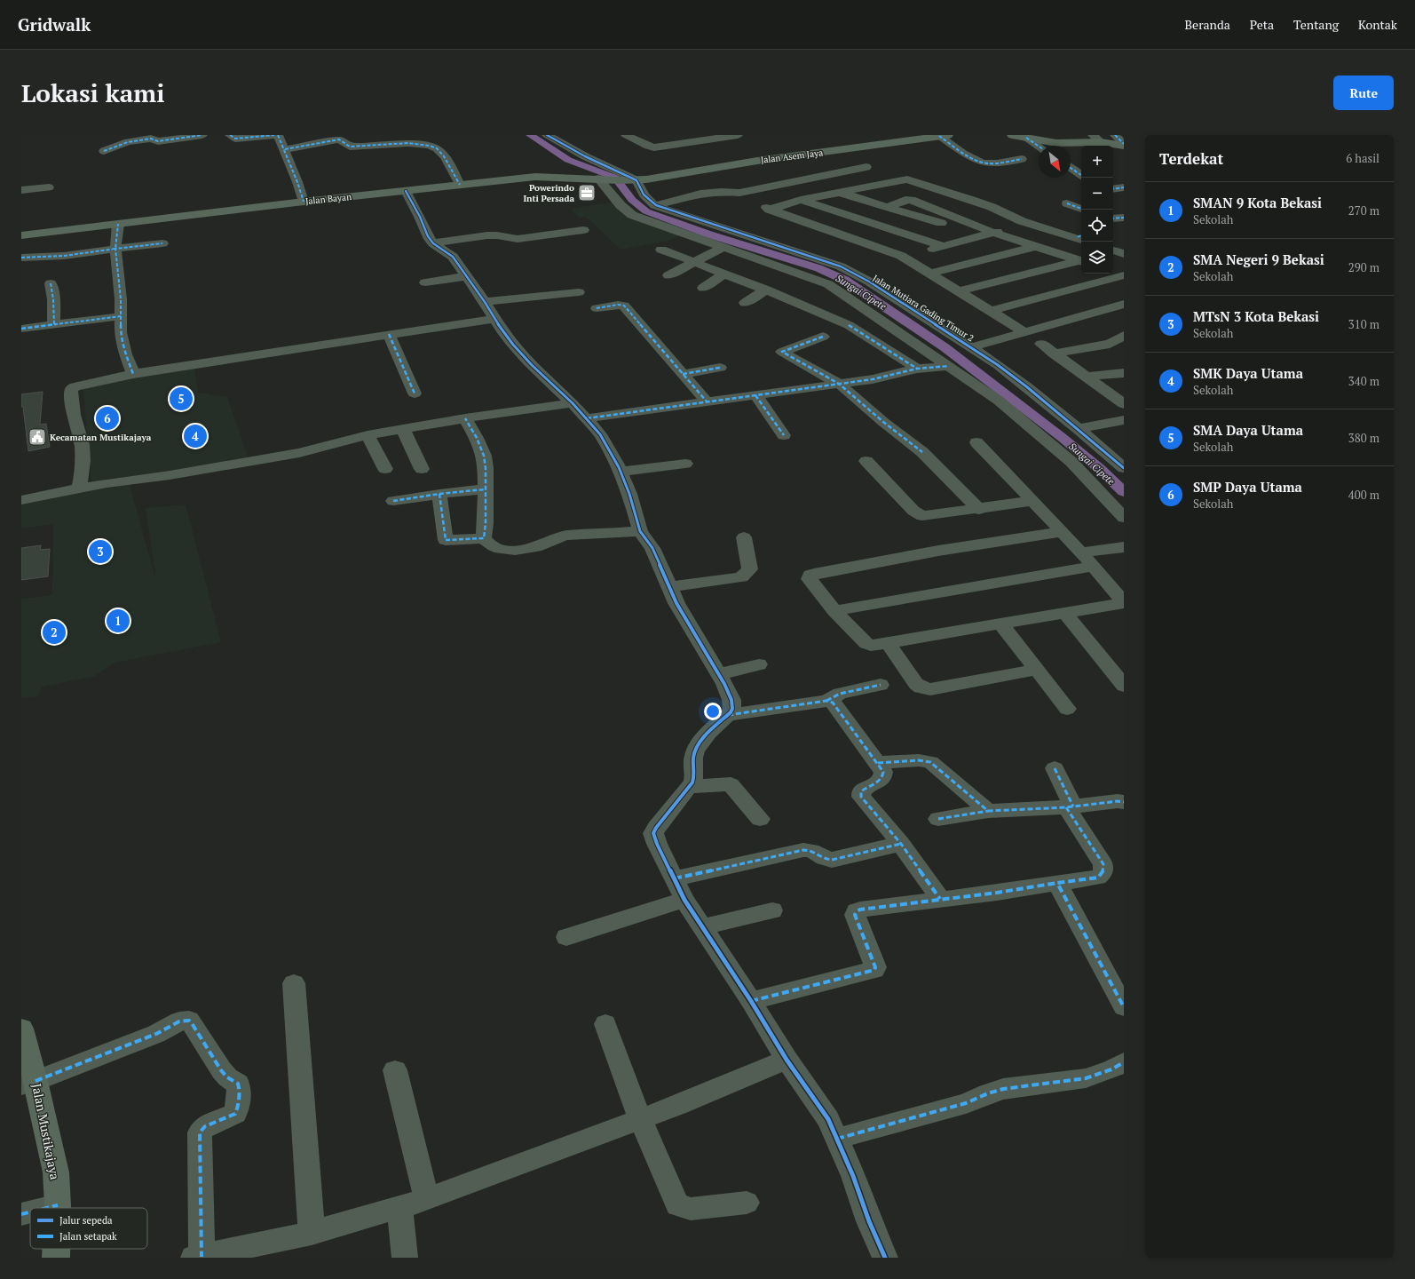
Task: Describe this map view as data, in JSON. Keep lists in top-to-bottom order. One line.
{"streets":{"main road":["Jalan Asem Jaya","Jalan Bayan","Jalan Mustikajaya"],"street":["Jalan Mutiara Gading Timur 2"]},"crossings":[["Jalan Asem Jaya","Jalan Bayan"],["Jalan Asem Jaya","Jalan Mutiara Gading Timur 2"],["Jalan Bayan","Jalan Mutiara Gading Timur 2"]],"water":["Sungai Cipete"],"places":{"office":["Powerindo Inti Persada"],"public building":["Kecamatan Mustikajaya"]},"legend":["Jalur sepeda","Jalan setapak"],"north":"bottom right","page":{"header":"Gridwalk","nav":["Beranda","Peta","Tentang","Kontak"],"buttons":"Rute","title":"Lokasi kami","heading":["Terdekat","6 hasil"],"map_buttons":["+","−"],"list":[{"mark":"1","name":"SMAN 9 Kota Bekasi","note":"Sekolah","value":"270 m"},{"mark":"2","name":"SMA Negeri 9 Bekasi","note":"Sekolah","value":"290 m"},{"mark":"3","name":"MTsN 3 Kota Bekasi","note":"Sekolah","value":"310 m"},{"mark":"4","name":"SMK Daya Utama","note":"Sekolah","value":"340 m"},{"mark":"5","name":"SMA Daya Utama","note":"Sekolah","value":"380 m"},{"mark":"6","name":"SMP Daya Utama","note":"Sekolah","value":"400 m"}],"pins":["5","6","4","3","1","2"]}}
